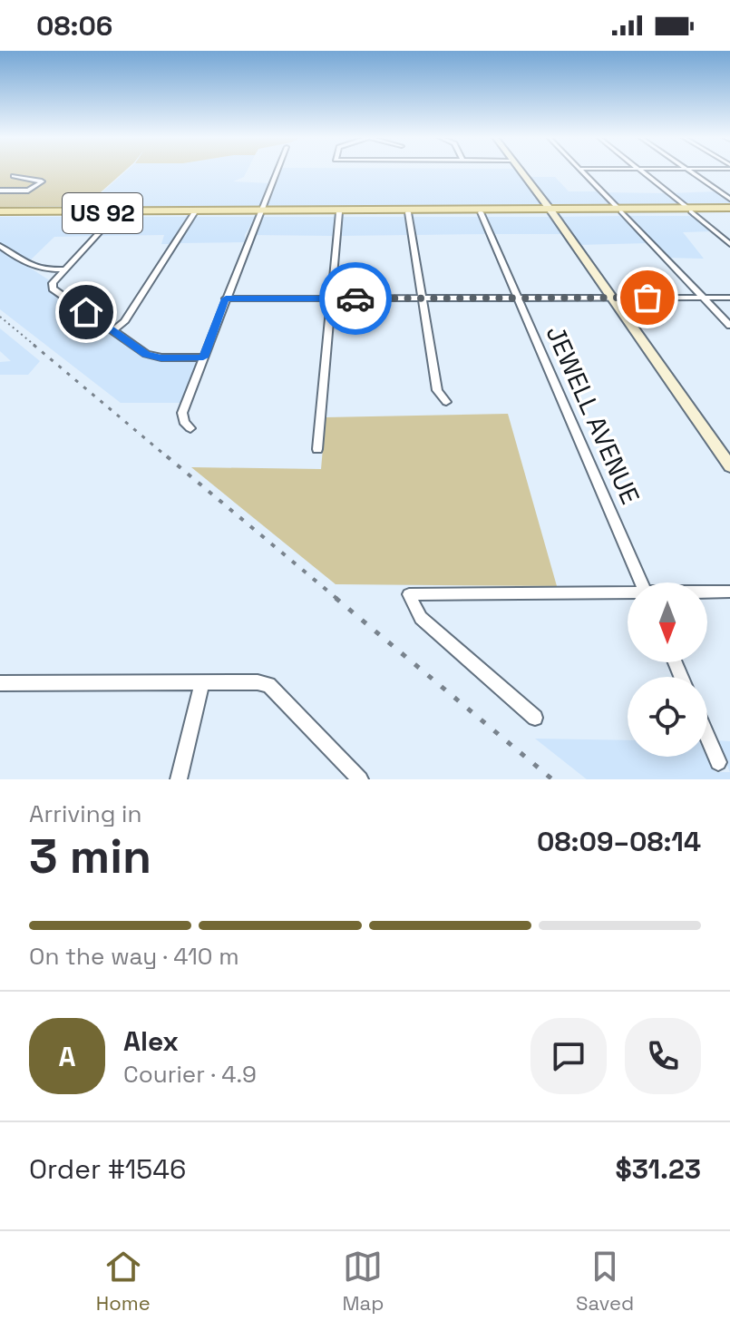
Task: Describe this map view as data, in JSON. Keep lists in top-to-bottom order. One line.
{"streets":{"main road":["US 92"],"street":["JEWELL AVENUE"]},"crossings":[["US 92","JEWELL AVENUE"]],"north":"bottom","page":{"status":"08:06","heading":["3 min","Arriving in","08:09–08:14"],"panel":["Alex","Courier · 4.9","Order #1546","$31.23"],"bar":"On the way · 410 m","round":"A","tabs":["Home","Map","Saved"]}}
